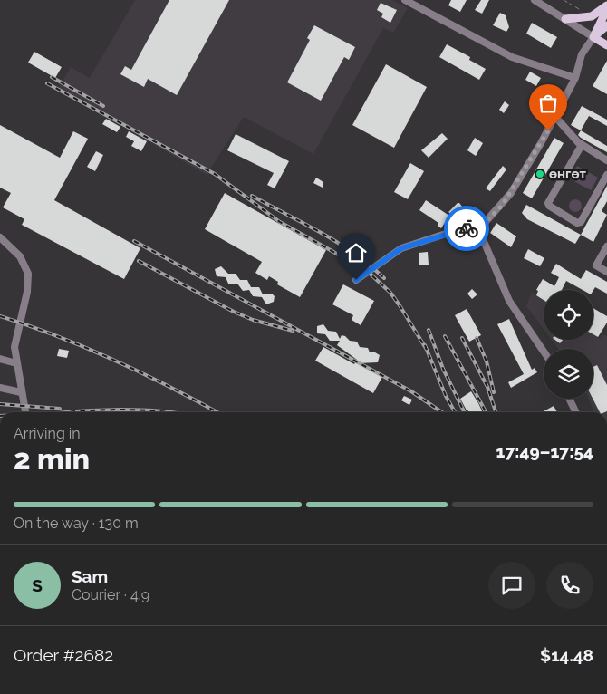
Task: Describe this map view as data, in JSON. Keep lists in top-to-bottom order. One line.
{"places":["өнгөт"],"page":{"heading":["2 min","Arriving in","17:49–17:54"],"panel":["Sam","Courier · 4.9","Order #2682","$14.48"],"bar":"On the way · 130 m","round":"S"}}
